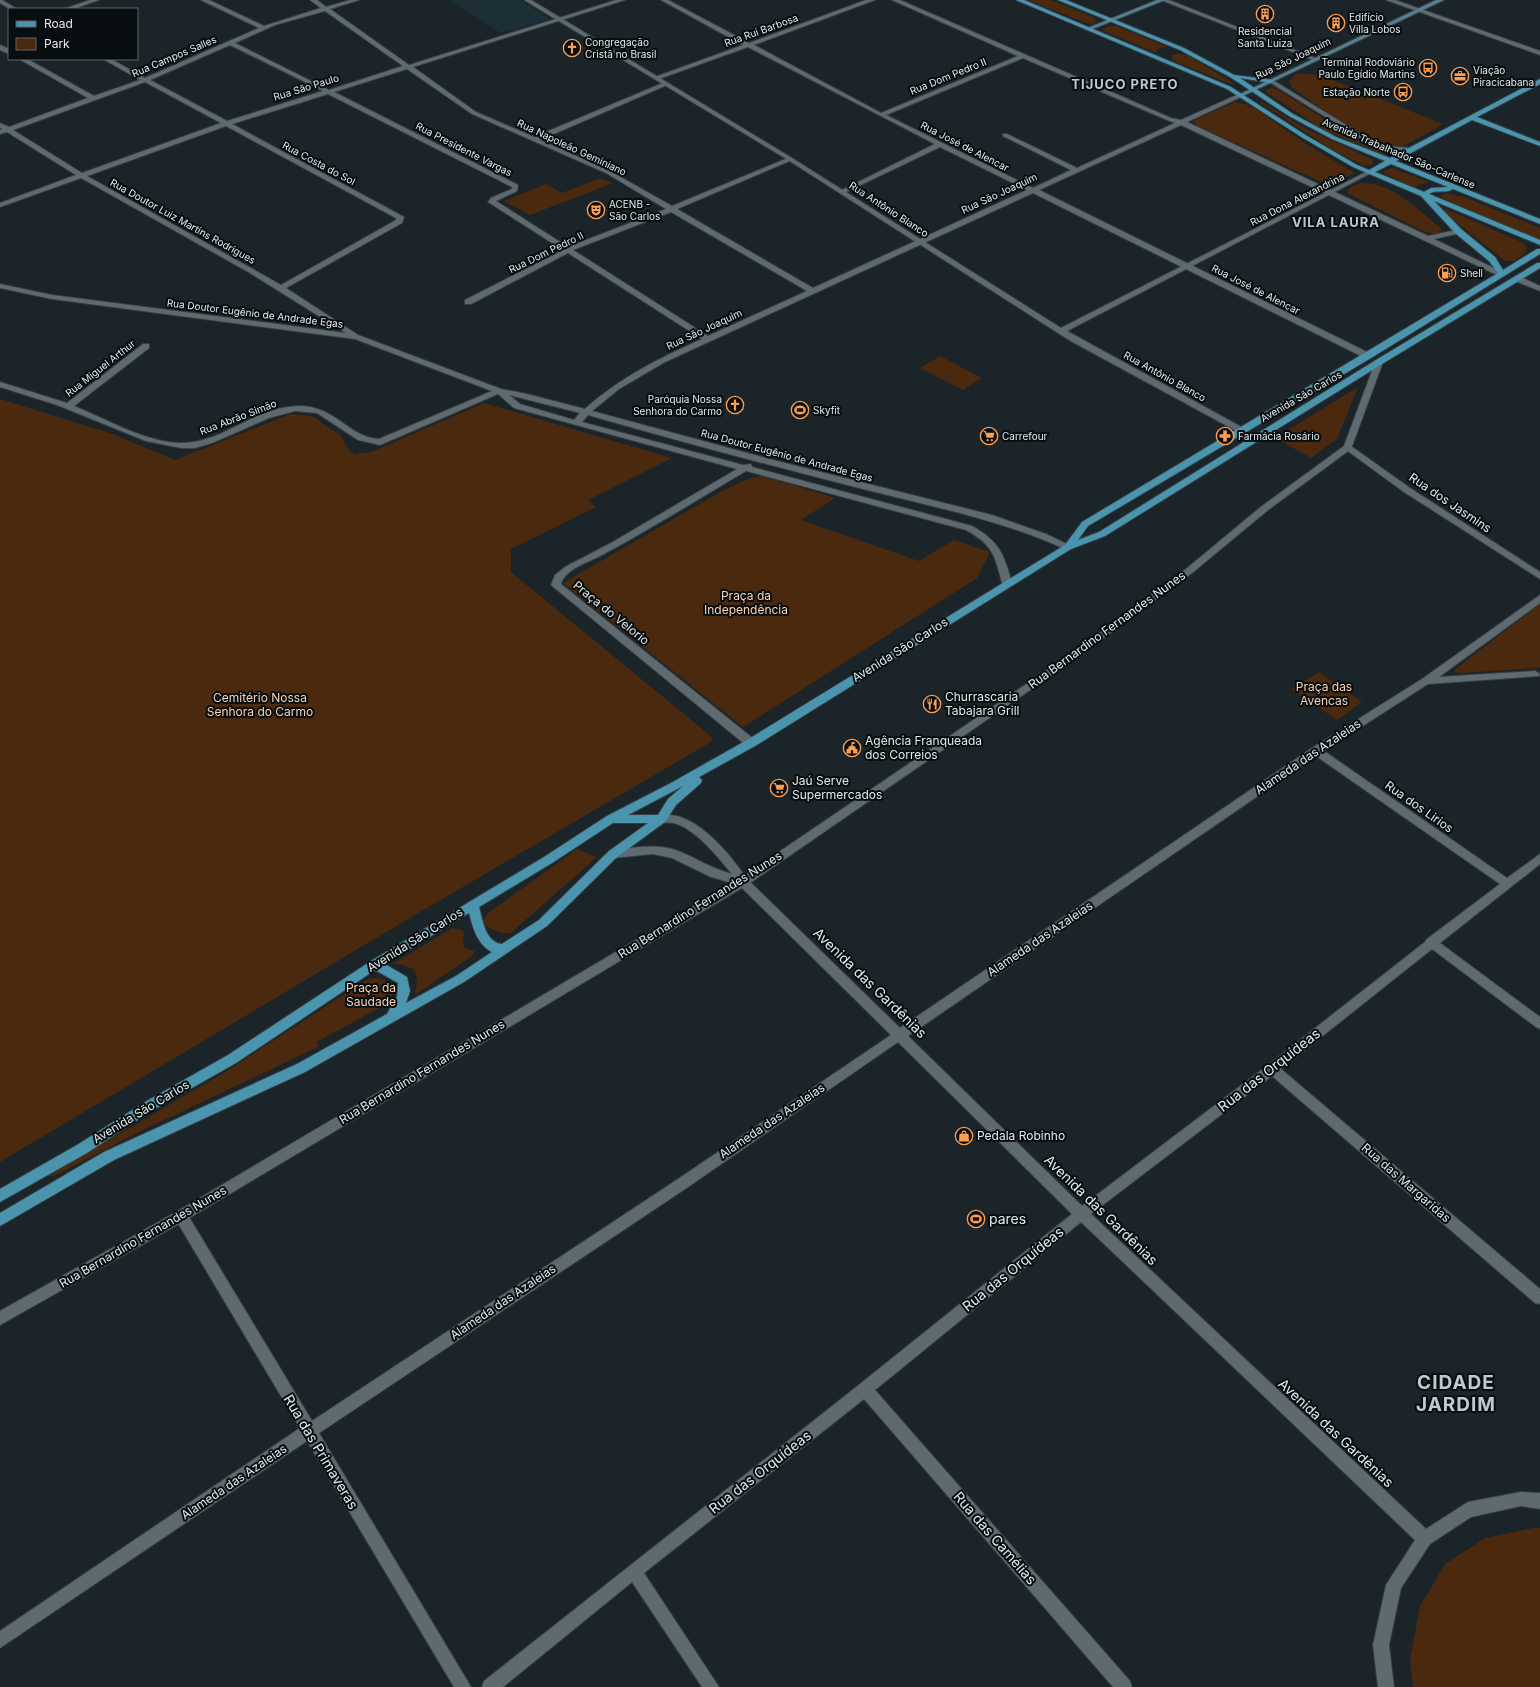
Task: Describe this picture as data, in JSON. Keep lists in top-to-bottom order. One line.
{"streets":{"main road":["Rua São Joaquim","Avenida Trabalhador São-Carlense","Rua Dona Alexandrina","Avenida São Carlos"],"street":["Rua Rui Barbosa","Rua Campos Salles","Rua Dom Pedro II","Rua São Paulo","Rua José de Alencar","Rua Napoleão Geminiano","Rua Presidente Vargas","Rua Costa do Sol","Rua Antônio Blanco","Rua Doutor Luiz Martins Rodrigues","Rua Doutor Eugênio de Andrade Egas","Rua Miguel Arthur","Rua Abrão Simão","Rua dos Jasmins","Praça do Velorio","Rua Bernardino Fernandes Nunes","Alameda das Azaleias","Rua dos Lirios","Avenida das Gardênias","Rua das Orquídeas","Rua das Margaridas","Rua das Primaveras","Rua das Camélias"]},"crossings":[["Rua Rui Barbosa","Rua José de Alencar"],["Rua Rui Barbosa","Rua Antônio Blanco"],["Rua Campos Salles","Rua Napoleão Geminiano"],["Rua Campos Salles","Rua Presidente Vargas"],["Rua Campos Salles","Rua Costa do Sol"],["Rua Campos Salles","Rua Doutor Luiz Martins Rodrigues"],["Rua São Joaquim","Rua José de Alencar"],["Rua São Joaquim","Rua Napoleão Geminiano"],["Rua São Joaquim","Rua Presidente Vargas"],["Rua São Joaquim","Avenida Trabalhador São-Carlense"],["Rua São Joaquim","Rua Antônio Blanco"],["Rua São Joaquim","Rua Doutor Eugênio de Andrade Egas"],["Rua Dom Pedro II","Rua José de Alencar"],["Rua Dom Pedro II","Rua Napoleão Geminiano"],["Rua Dom Pedro II","Rua Presidente Vargas"],["Rua Dom Pedro II","Rua Antônio Blanco"],["Rua São Paulo","Rua Napoleão Geminiano"],["Rua São Paulo","Rua Presidente Vargas"],["Rua São Paulo","Rua Costa do Sol"],["Rua São Paulo","Rua Antônio Blanco"],["Rua São Paulo","Rua Doutor Luiz Martins Rodrigues"],["Rua José de Alencar","Rua Dona Alexandrina"],["Rua José de Alencar","Avenida São Carlos"],["Avenida Trabalhador São-Carlense","Rua Dona Alexandrina"],["Rua Costa do Sol","Rua Doutor Luiz Martins Rodrigues"],["Rua Dona Alexandrina","Rua Antônio Blanco"],["Rua Antônio Blanco","Avenida São Carlos"],["Rua Doutor Luiz Martins Rodrigues","Rua Doutor Eugênio de Andrade Egas"],["Rua Doutor Eugênio de Andrade Egas","Avenida São Carlos"],["Rua Doutor Eugênio de Andrade Egas","Rua Abrão Simão"],["Rua Doutor Eugênio de Andrade Egas","Praça do Velorio"],["Rua Miguel Arthur","Rua Abrão Simão"],["Avenida São Carlos","Praça do Velorio"],["Avenida São Carlos","Avenida das Gardênias"],["Rua dos Jasmins","Rua Bernardino Fernandes Nunes"],["Rua Bernardino Fernandes Nunes","Avenida das Gardênias"],["Rua Bernardino Fernandes Nunes","Rua das Primaveras"],["Alameda das Azaleias","Rua dos Lirios"],["Alameda das Azaleias","Avenida das Gardênias"],["Alameda das Azaleias","Rua das Primaveras"],["Rua dos Lirios","Rua das Orquídeas"],["Avenida das Gardênias","Rua das Orquídeas"],["Rua das Orquídeas","Rua das Margaridas"],["Rua das Orquídeas","Rua das Camélias"]],"districts":["TIJUCO PRETO","VILA LAURA","CIDADE JARDIM"],"parks":["Praça da Independência","Praça das Avencas","Cemitério Nossa Senhora do Carmo","Praça da Saudade"],"places":{"building":["Residencial Santa Luiza","Edifício Villa Lobos"],"church":["Congregação Cristã no Brasil","Paróquia Nossa Senhora do Carmo"],"bus stop":["Terminal Rodoviário Paulo Egídio Martins","Estação Norte"],"office":["Viação Piracicabana"],"theatre":["ACENB - São Carlos"],"fuel station":["Shell"],"sports":["Skyfit","pares"],"supermarket":["Carrefour","Jaú Serve Supermercados"],"pharmacy":["Farmácia Rosário"],"restaurant":["Churrascaria Tabajara Grill"],"public building":["Agência Franqueada dos Correios"],"shop":["Pedala Robinho"]},"legend":["Road","Park"]}
